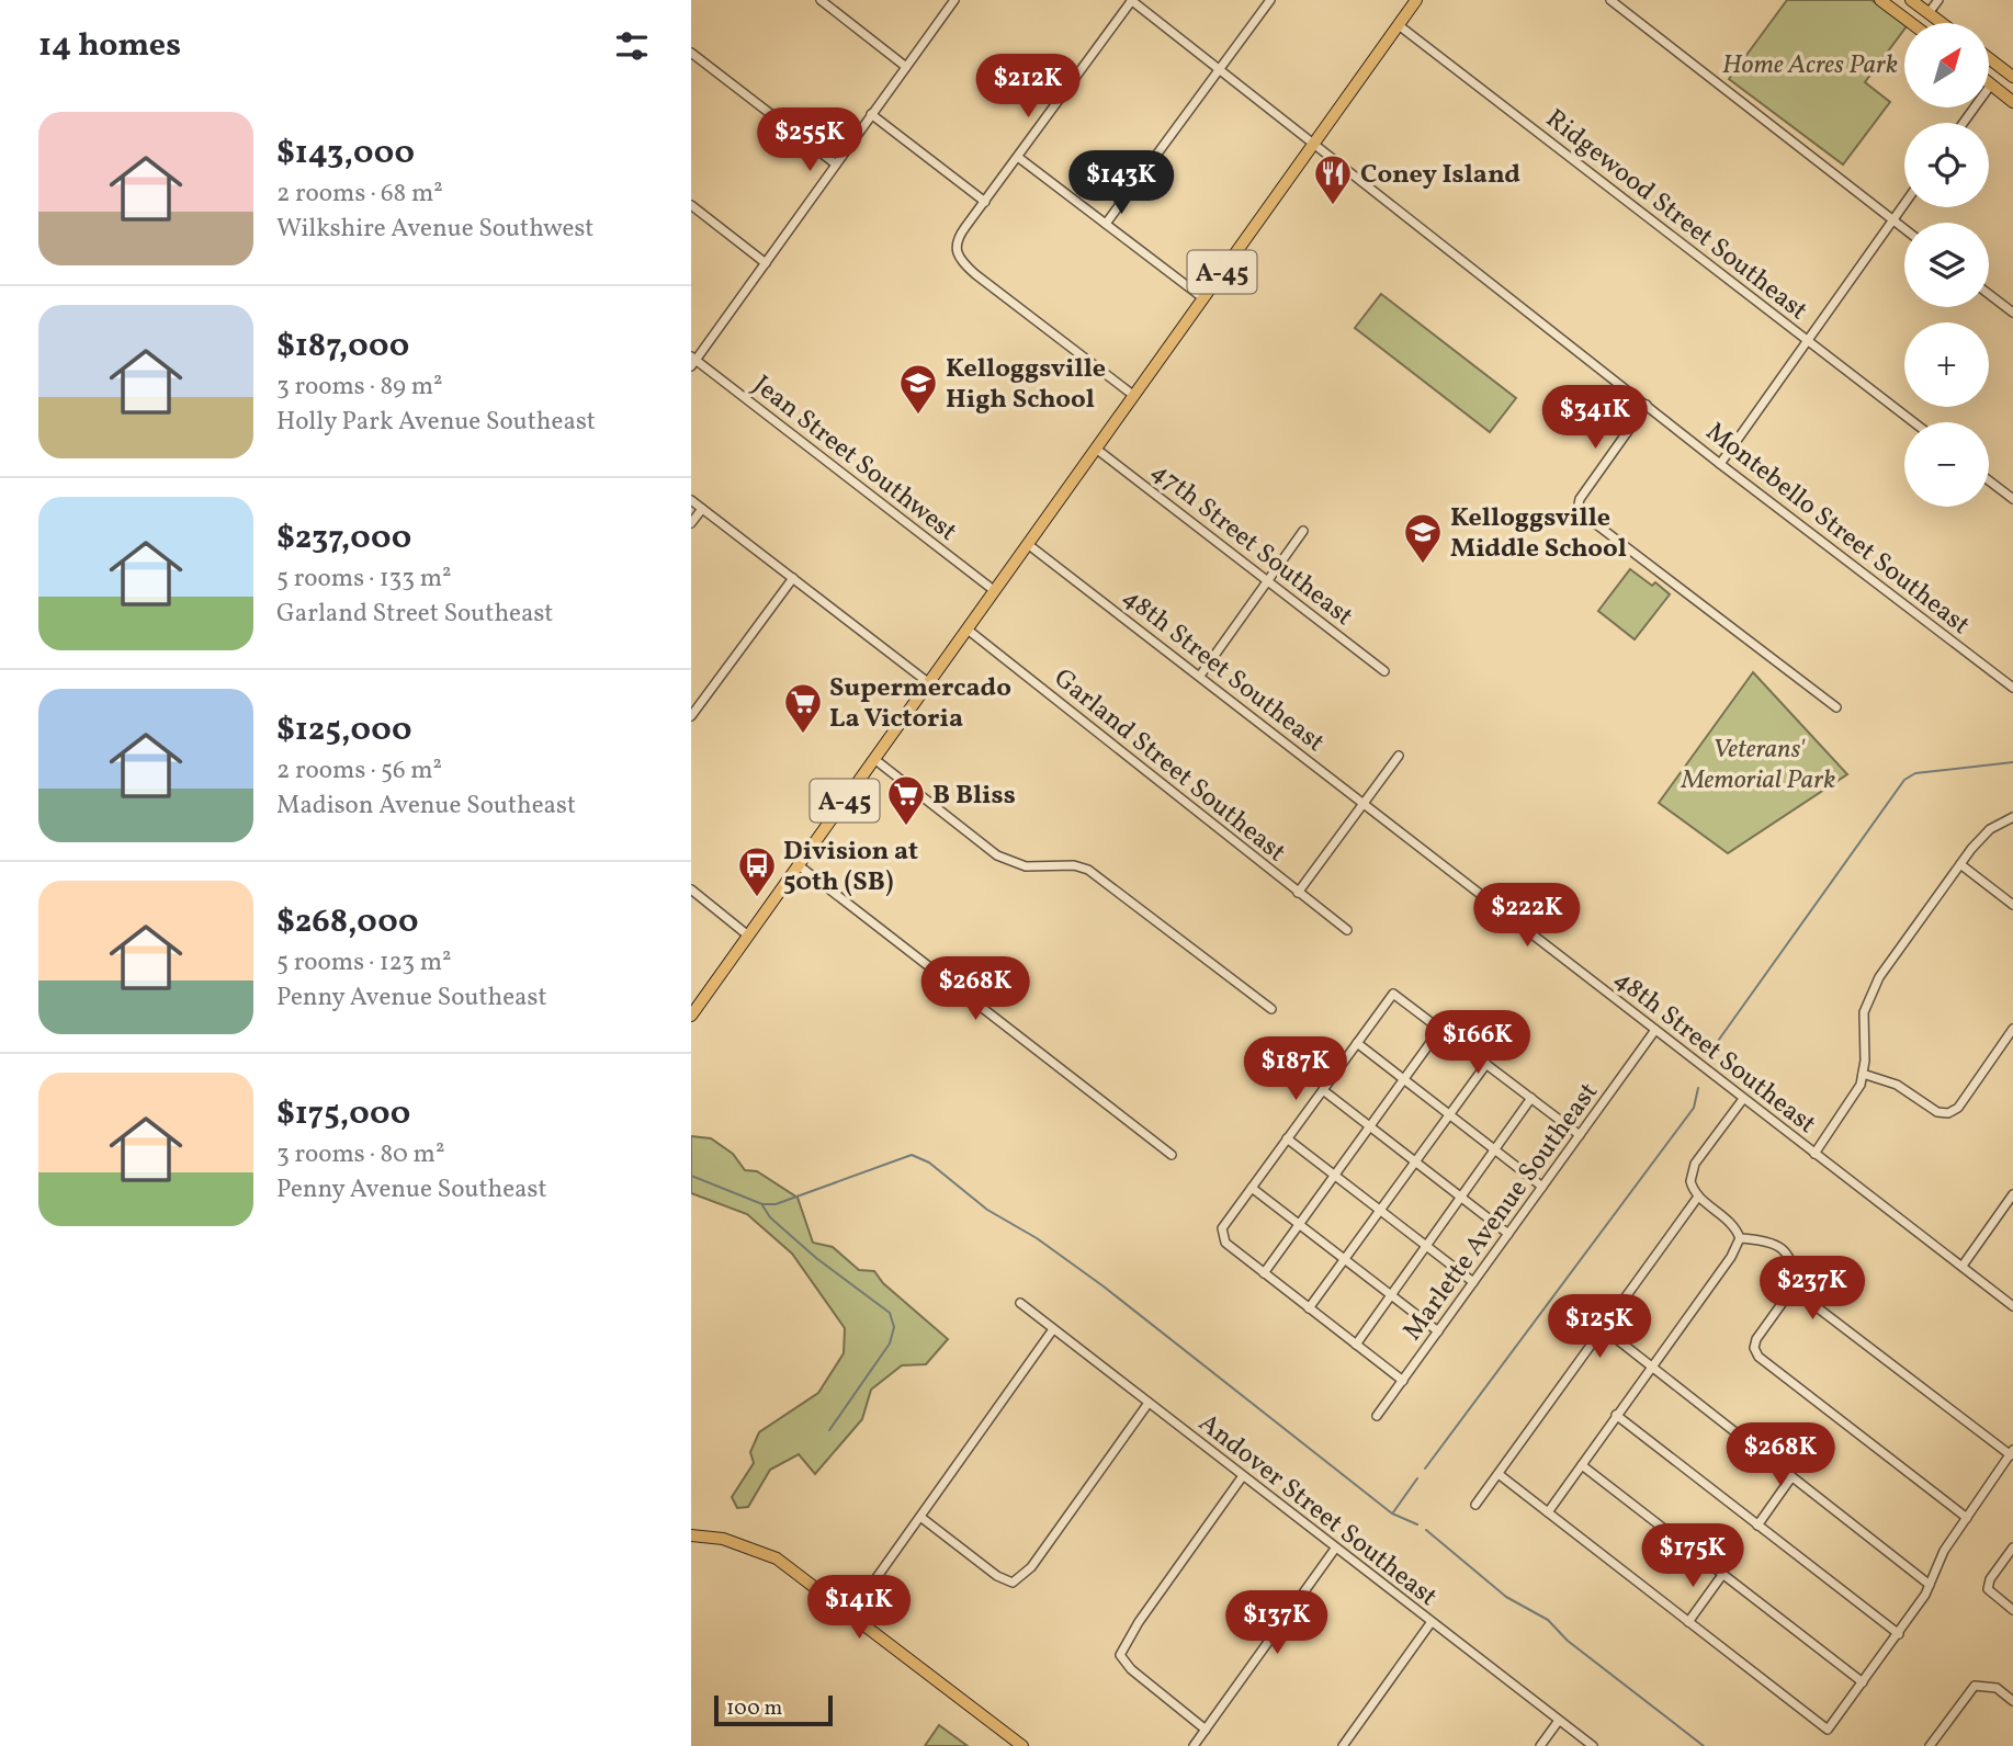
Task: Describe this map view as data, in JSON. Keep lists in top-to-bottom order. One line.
{"streets":{"main road":["A-45"],"street":["Ridgewood Street Southeast","Jean Street Southwest","Montebello Street Southeast","47th Street Southeast","48th Street Southeast","Garland Street Southeast","Marlette Avenue Southeast","Andover Street Southeast"]},"crossings":[["Ridgewood Street Southeast","A-45"],["A-45","Jean Street Southwest"],["A-45","Montebello Street Southeast"],["A-45","47th Street Southeast"],["A-45","48th Street Southeast"],["A-45","Garland Street Southeast"],["48th Street Southeast","Marlette Avenue Southeast"]],"parks":["Home Acres Park","Veterans' Memorial Park"],"places":{"restaurant":["Coney Island"],"school or university":["Kelloggsville High School","Kelloggsville Middle School"],"supermarket":["Supermercado La Victoria","B Bliss"],"bus stop":["Division at 50th (SB)"]},"scale_bar":"100 m","north":"top right","page":{"heading":"14 homes","map_buttons":["+","−"],"price":["$212K","$255K","$143K","$341K","$222K","$268K","$166K","$187K","$237K","$125K","$268K","$175K","$141K","$137K"],"list":[{"name":"$143,000","note":"2 rooms · 68 m² · Wilkshire Avenue Southwest"},{"name":"$187,000","note":"3 rooms · 89 m² · Holly Park Avenue Southeast"},{"name":"$237,000","note":"5 rooms · 133 m² · Garland Street Southeast"},{"name":"$125,000","note":"2 rooms · 56 m² · Madison Avenue Southeast"},{"name":"$268,000","note":"5 rooms · 123 m² · Penny Avenue Southeast"},{"name":"$175,000","note":"3 rooms · 80 m² · Penny Avenue Southeast"}],"scale":"100 m"}}
